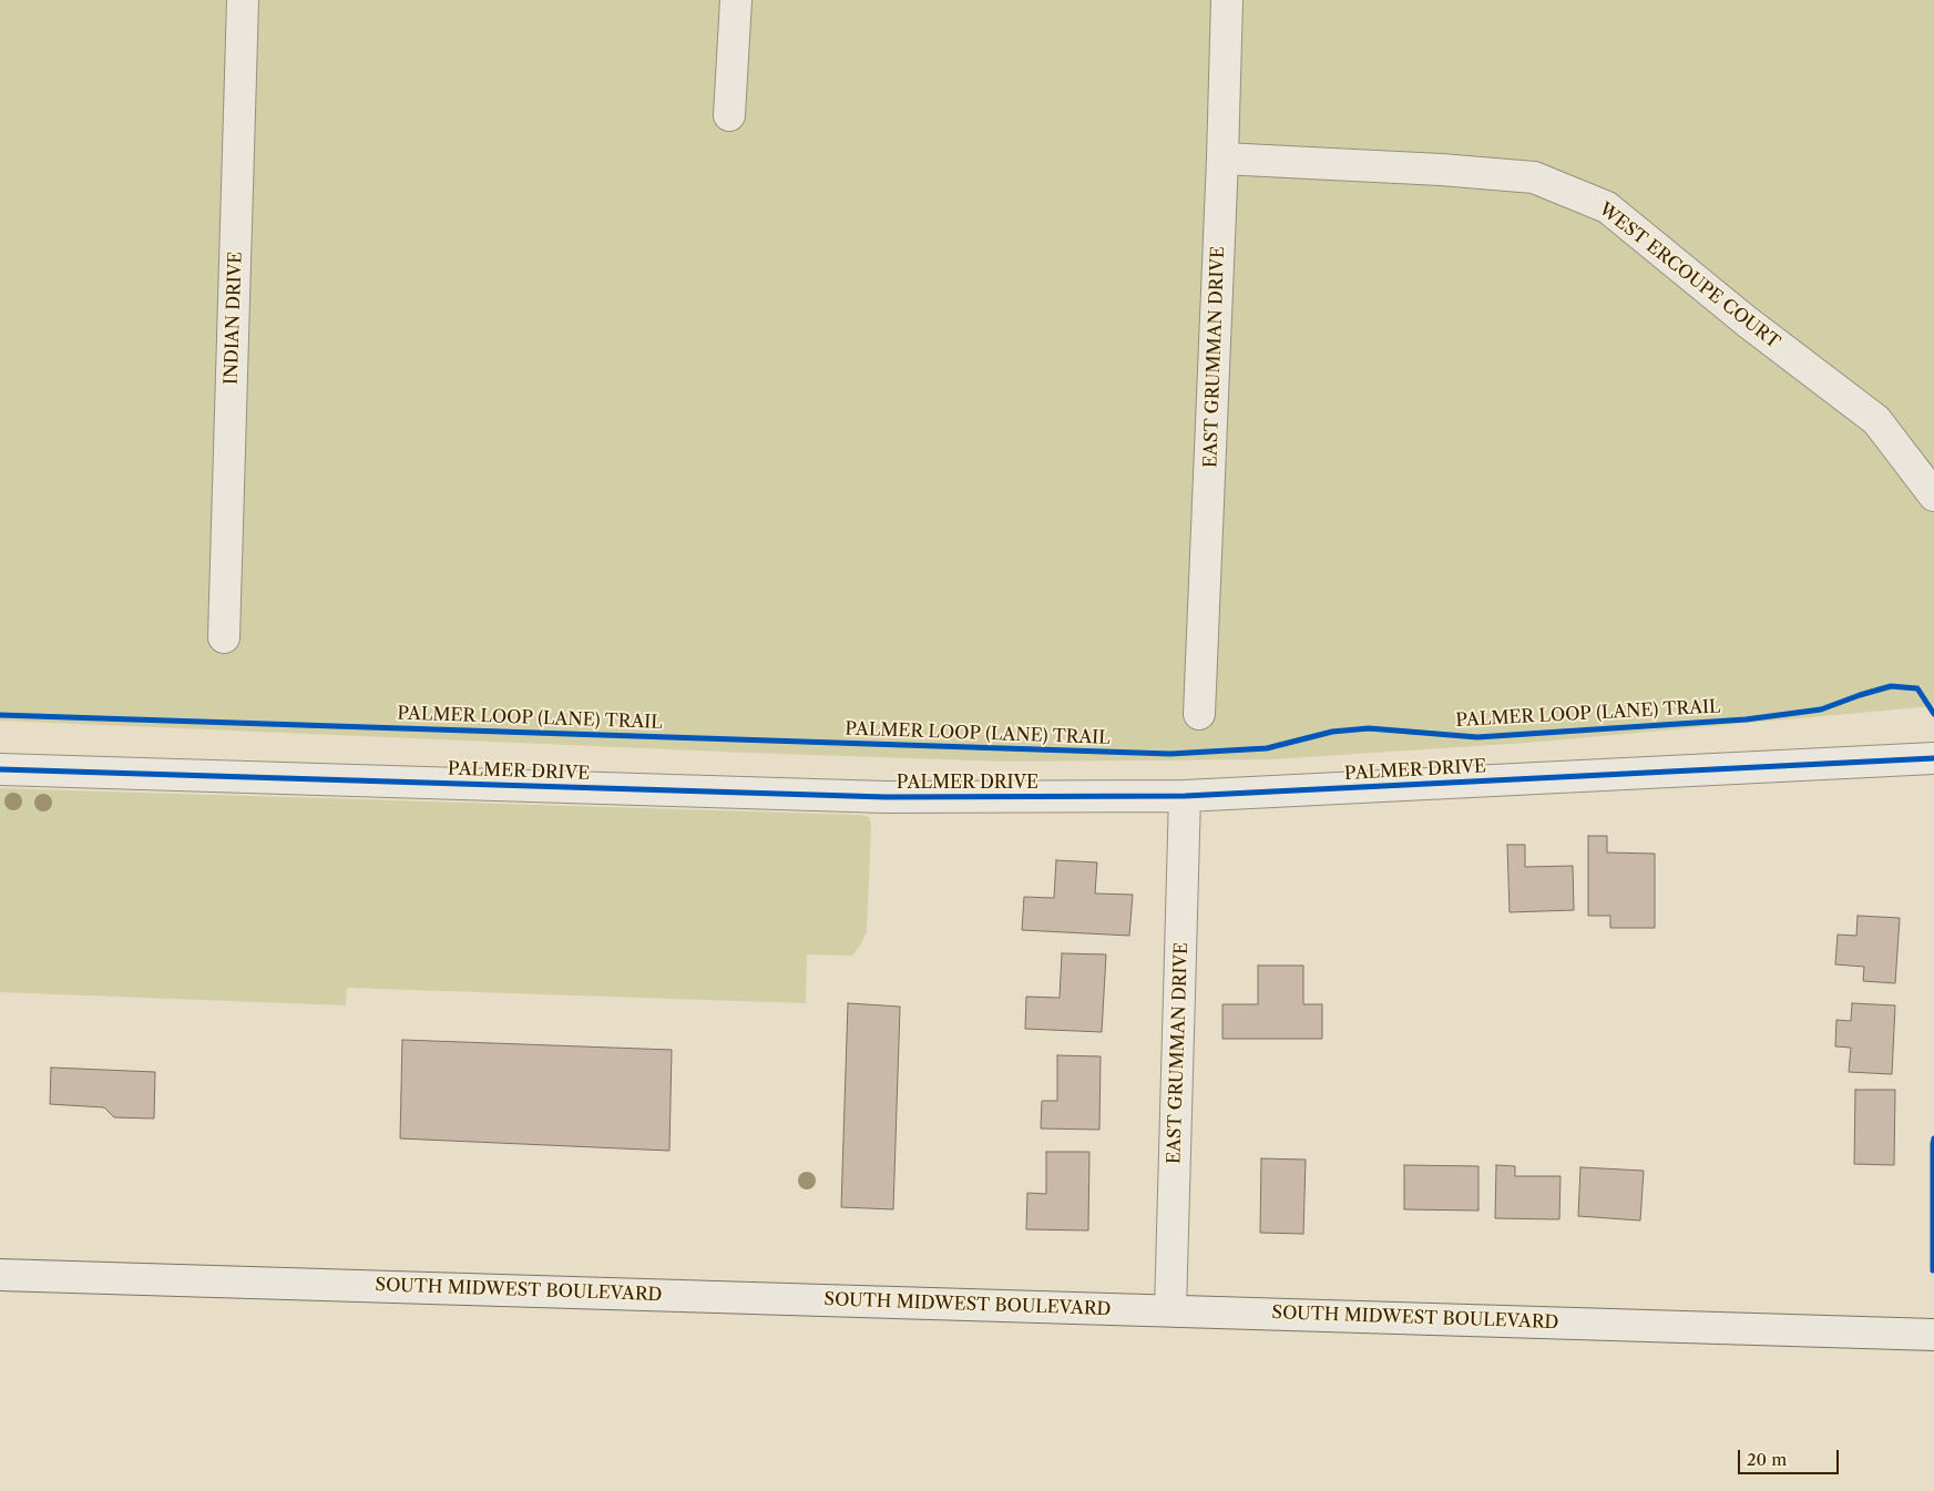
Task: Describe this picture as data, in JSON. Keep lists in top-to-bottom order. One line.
{"streets":{"street":["WEST ERCOUPE COURT","INDIAN DRIVE","EAST GRUMMAN DRIVE","PALMER DRIVE","SOUTH MIDWEST BOULEVARD"],"cycle path":["PALMER LOOP (LANE) TRAIL"]},"crossings":[["WEST ERCOUPE COURT","EAST GRUMMAN DRIVE"],["EAST GRUMMAN DRIVE","PALMER DRIVE"],["EAST GRUMMAN DRIVE","SOUTH MIDWEST BOULEVARD"]],"scale_bar":"20 m"}
